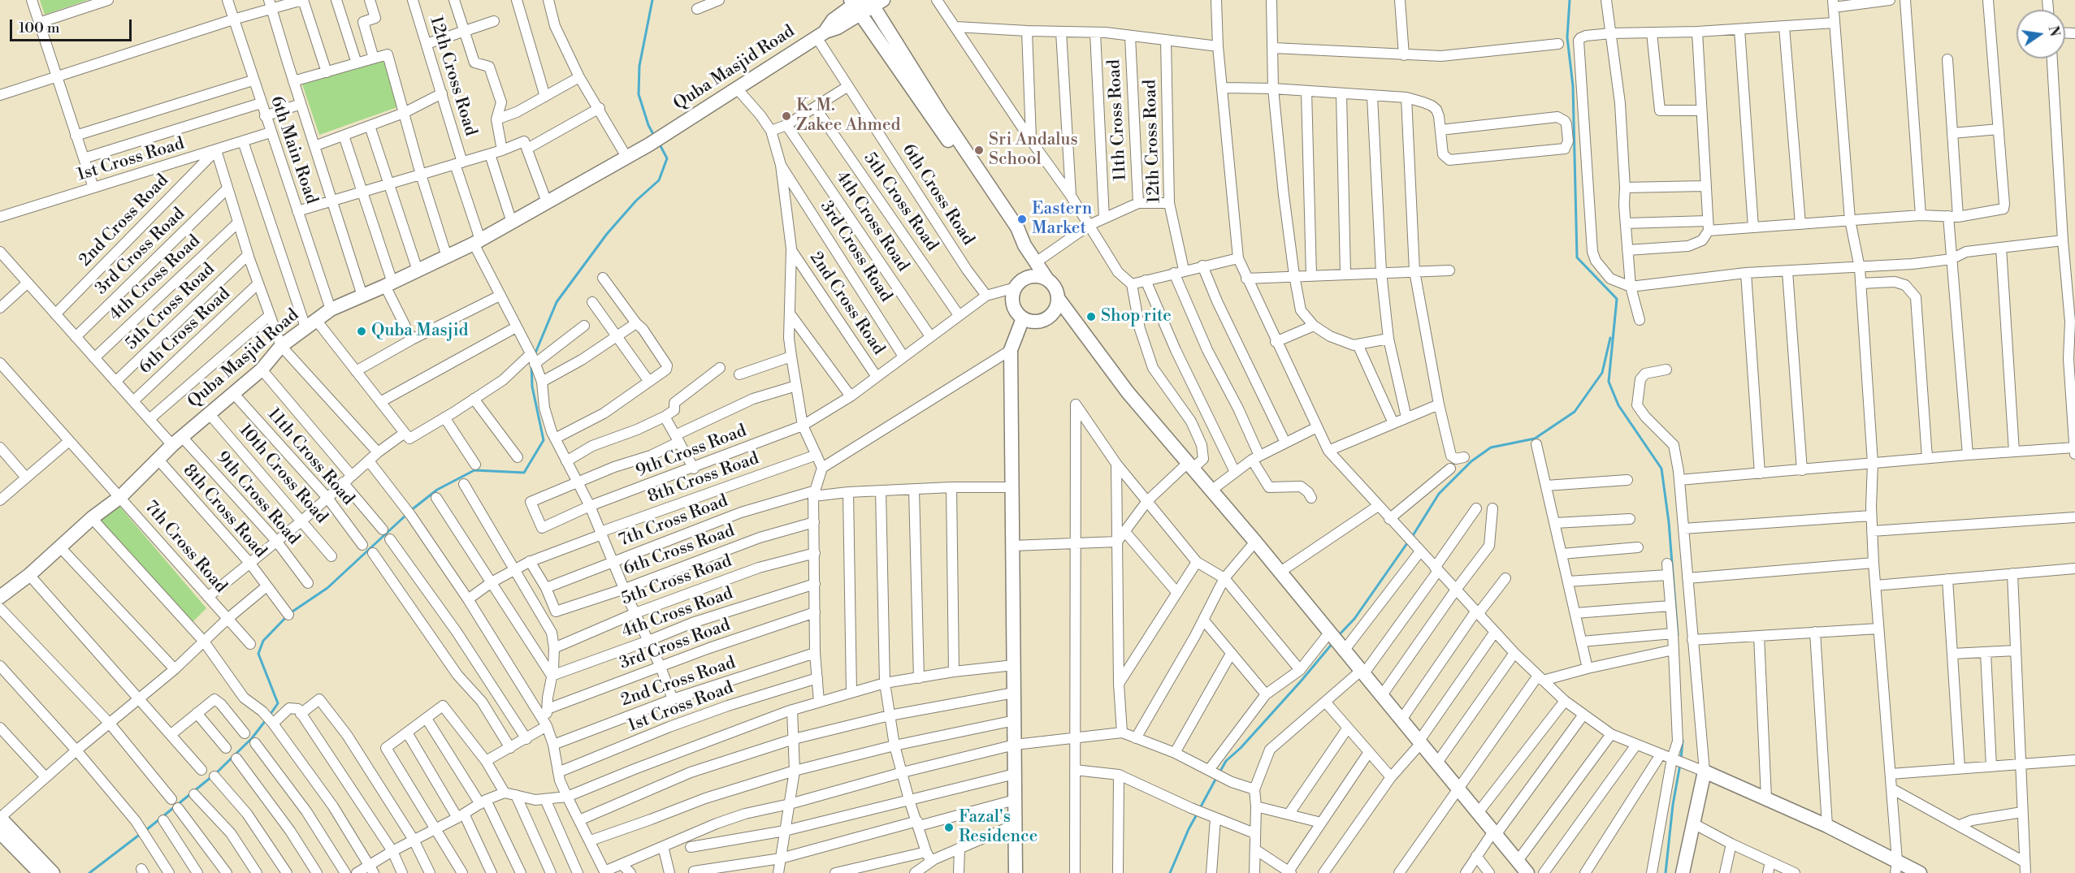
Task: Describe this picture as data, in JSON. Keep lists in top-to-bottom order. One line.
{"streets":{"street":["Quba Masjid Road","12th Cross Road","11th Cross Road","6th Main Road","1st Cross Road","6th Cross Road","5th Cross Road","2nd Cross Road","4th Cross Road","3rd Cross Road","9th Cross Road","10th Cross Road","8th Cross Road","7th Cross Road"]},"crossings":[["Quba Masjid Road","12th Cross Road"],["Quba Masjid Road","11th Cross Road"],["Quba Masjid Road","6th Main Road"],["Quba Masjid Road","6th Cross Road"],["Quba Masjid Road","9th Cross Road"],["Quba Masjid Road","10th Cross Road"],["Quba Masjid Road","8th Cross Road"],["Quba Masjid Road","7th Cross Road"],["12th Cross Road","6th Cross Road"],["12th Cross Road","5th Cross Road"],["12th Cross Road","2nd Cross Road"],["12th Cross Road","4th Cross Road"],["12th Cross Road","3rd Cross Road"],["12th Cross Road","9th Cross Road"],["12th Cross Road","8th Cross Road"],["12th Cross Road","7th Cross Road"],["6th Main Road","1st Cross Road"],["1st Cross Road","2nd Cross Road"],["6th Cross Road","9th Cross Road"],["6th Cross Road","7th Cross Road"],["5th Cross Road","9th Cross Road"],["2nd Cross Road","9th Cross Road"],["4th Cross Road","9th Cross Road"],["3rd Cross Road","9th Cross Road"]],"places":["K. M. Zakee Ahmed","Sri Andalus School","Eastern Market","Shop rite","Quba Masjid","Fazal's Residence"],"scale_bar":"100 m","north":"right"}
